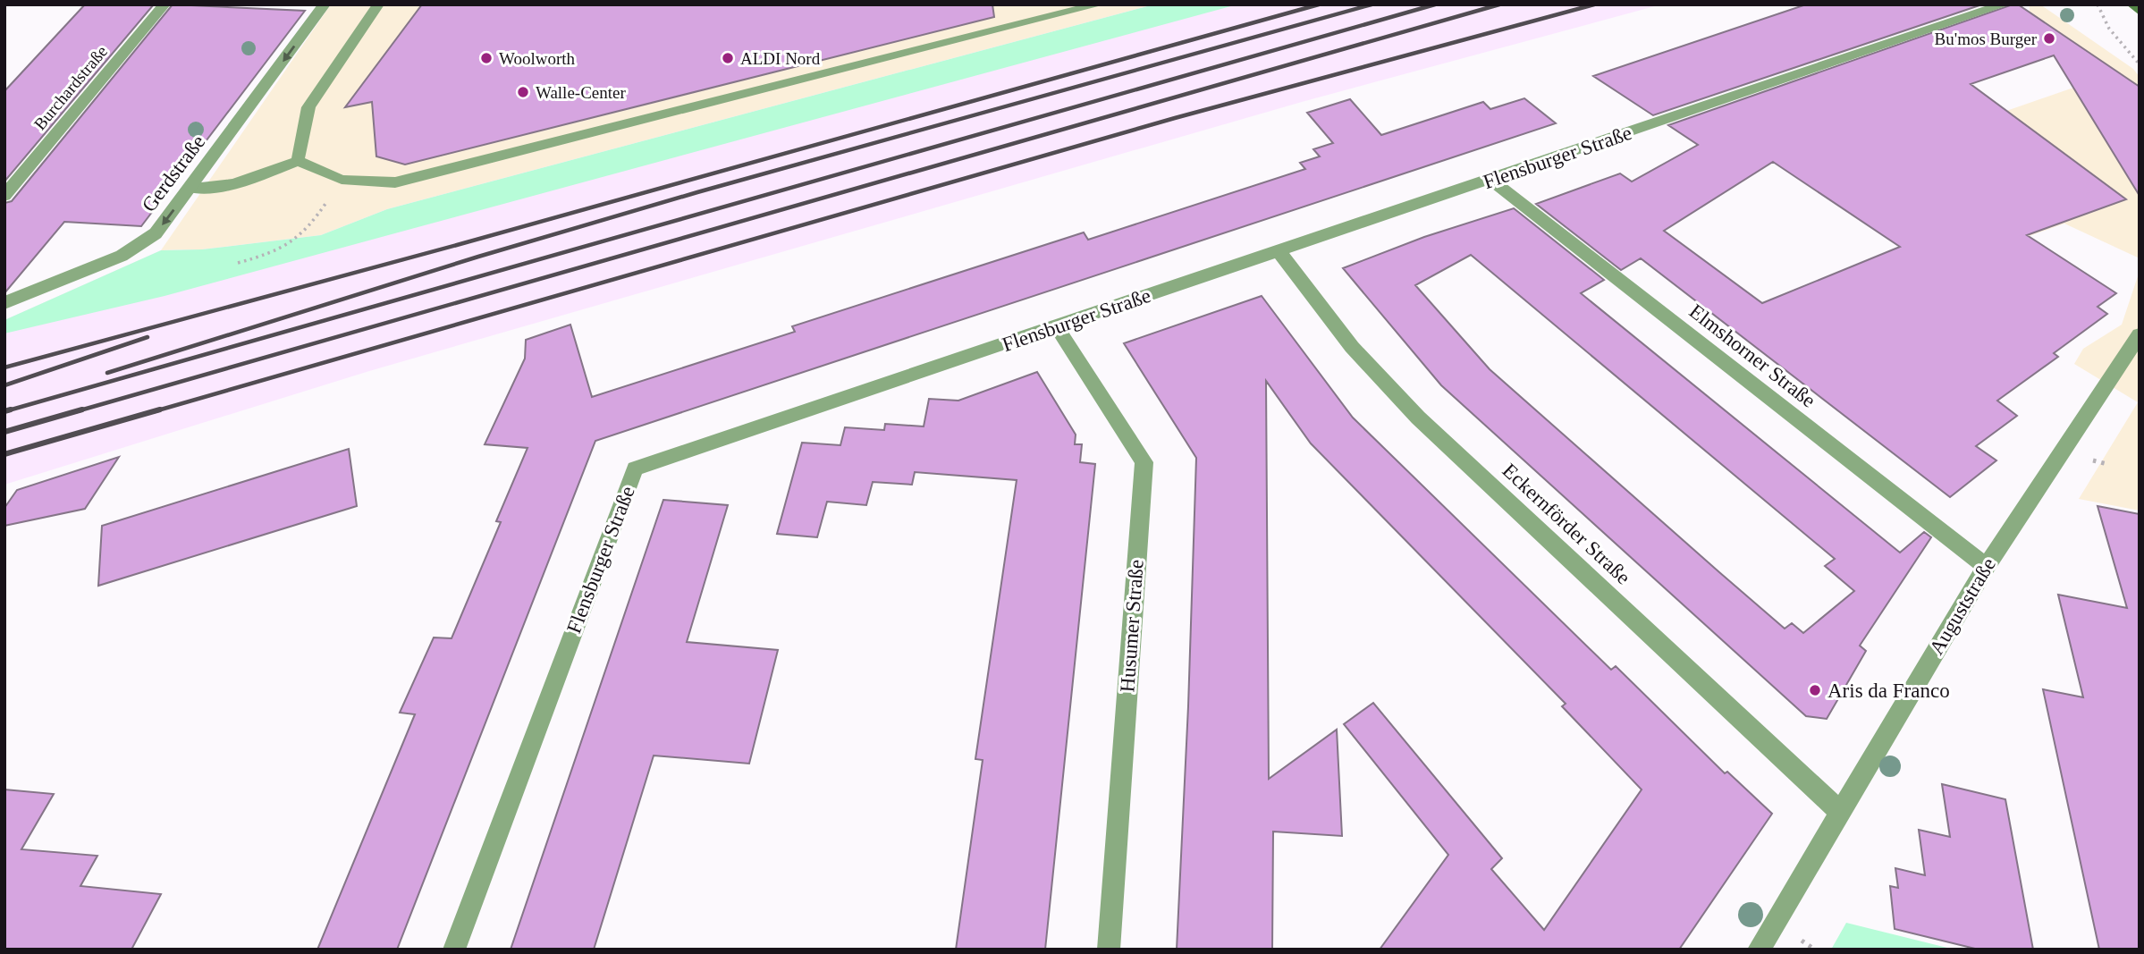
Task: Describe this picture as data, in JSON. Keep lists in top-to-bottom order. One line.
{"streets":{"street":["Burchardstraße","Flensburger Straße","Gerdstraße","Elmshorner Straße","Eckernförder Straße","Auguststraße","Husumer Straße"]},"crossings":[["Flensburger Straße","Elmshorner Straße"],["Flensburger Straße","Eckernförder Straße"],["Flensburger Straße","Husumer Straße"],["Elmshorner Straße","Auguststraße"],["Eckernförder Straße","Auguststraße"]],"one_way":["Gerdstraße"],"places":["Bu'mos Burger","Woolworth","ALDI Nord","Walle-Center","Aris da Franco"]}
